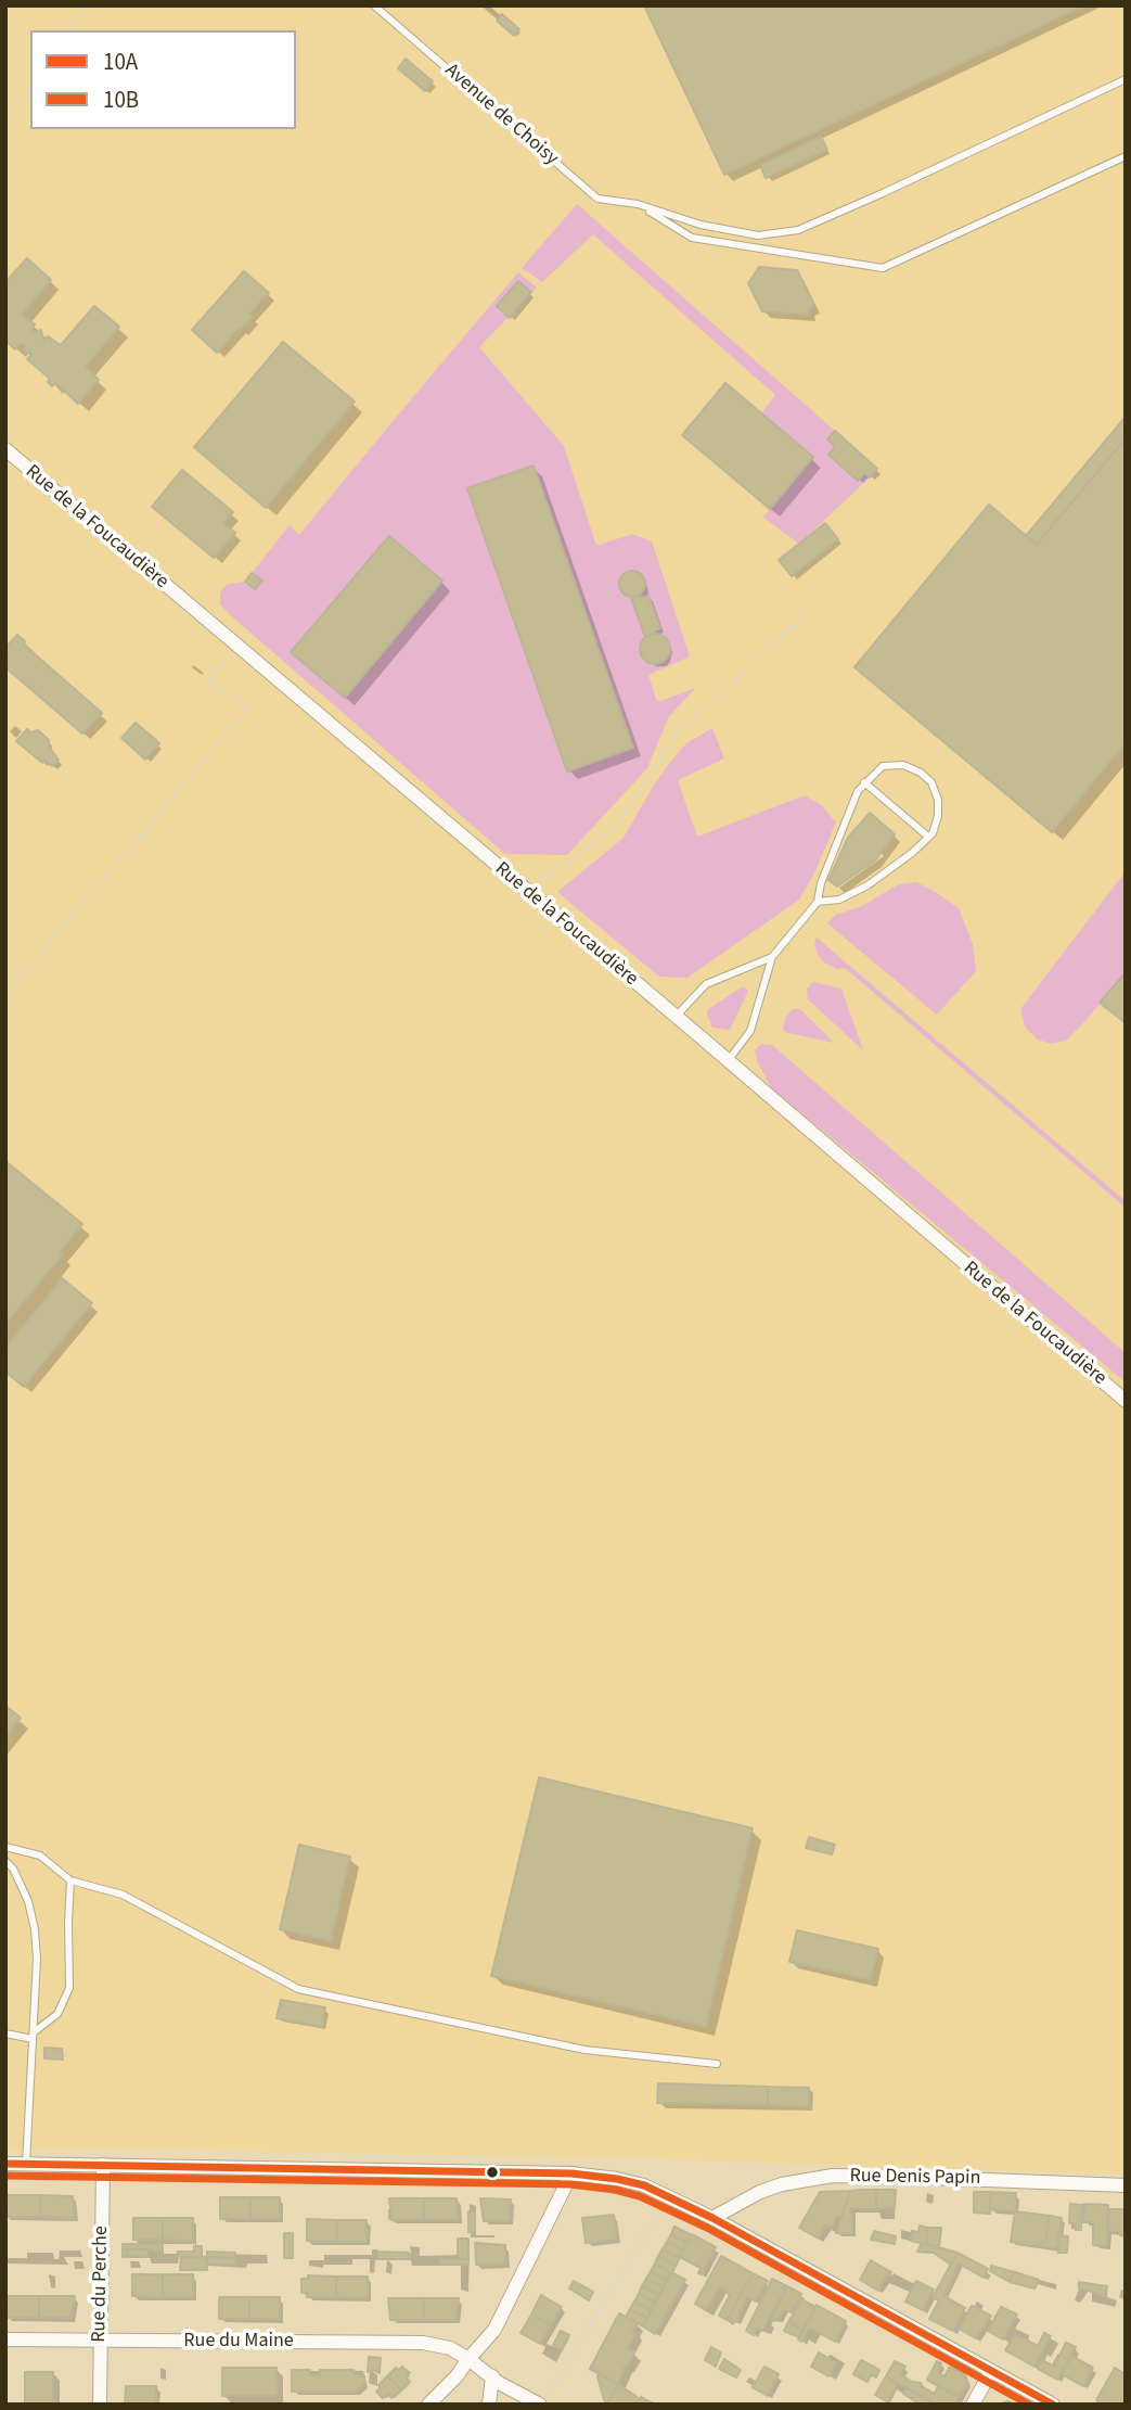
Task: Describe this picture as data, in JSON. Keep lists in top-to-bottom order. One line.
{"streets":{"street":["Rue de la Foucaudière","Rue Denis Papin","Rue du Perche","Rue du Maine"],"lane":["Avenue de Choisy"]},"crossings":[["Rue du Perche","Rue du Maine"]],"lines":["transit line 10A","transit line 10B"],"legend":["10A","10B"]}
